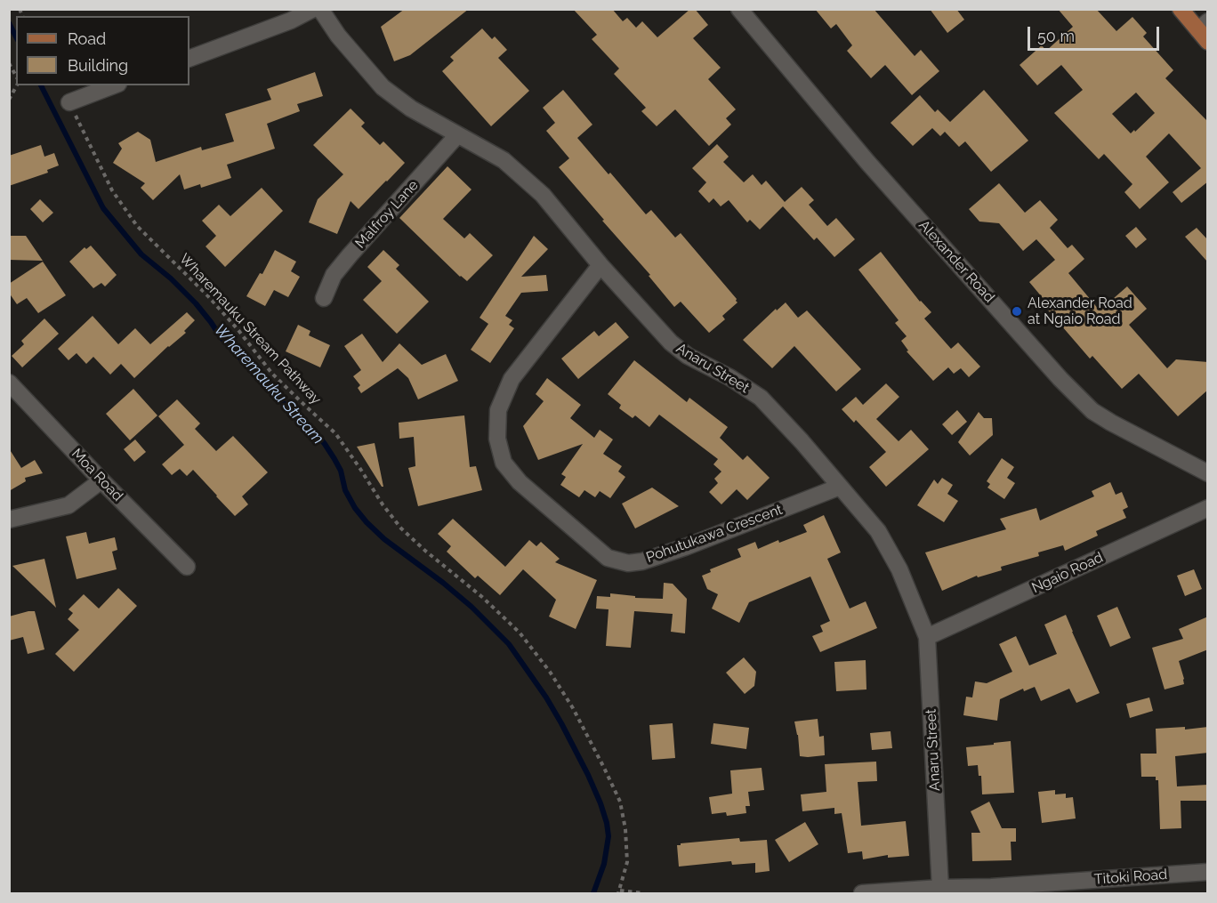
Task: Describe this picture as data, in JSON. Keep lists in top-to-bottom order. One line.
{"streets":{"street":["Malfroy Lane","Alexander Road","Anaru Street","Moa Road","Pohutukawa Crescent","Ngaio Road","Titoki Road"],"path":["Wharemauku Stream Pathway"]},"crossings":[["Malfroy Lane","Anaru Street"],["Anaru Street","Pohutukawa Crescent"],["Anaru Street","Ngaio Road"],["Anaru Street","Titoki Road"]],"water":["Wharemauku Stream"],"places":["Alexander Road at Ngaio Road"],"legend":["Road","Building"],"scale_bar":"50 m"}
